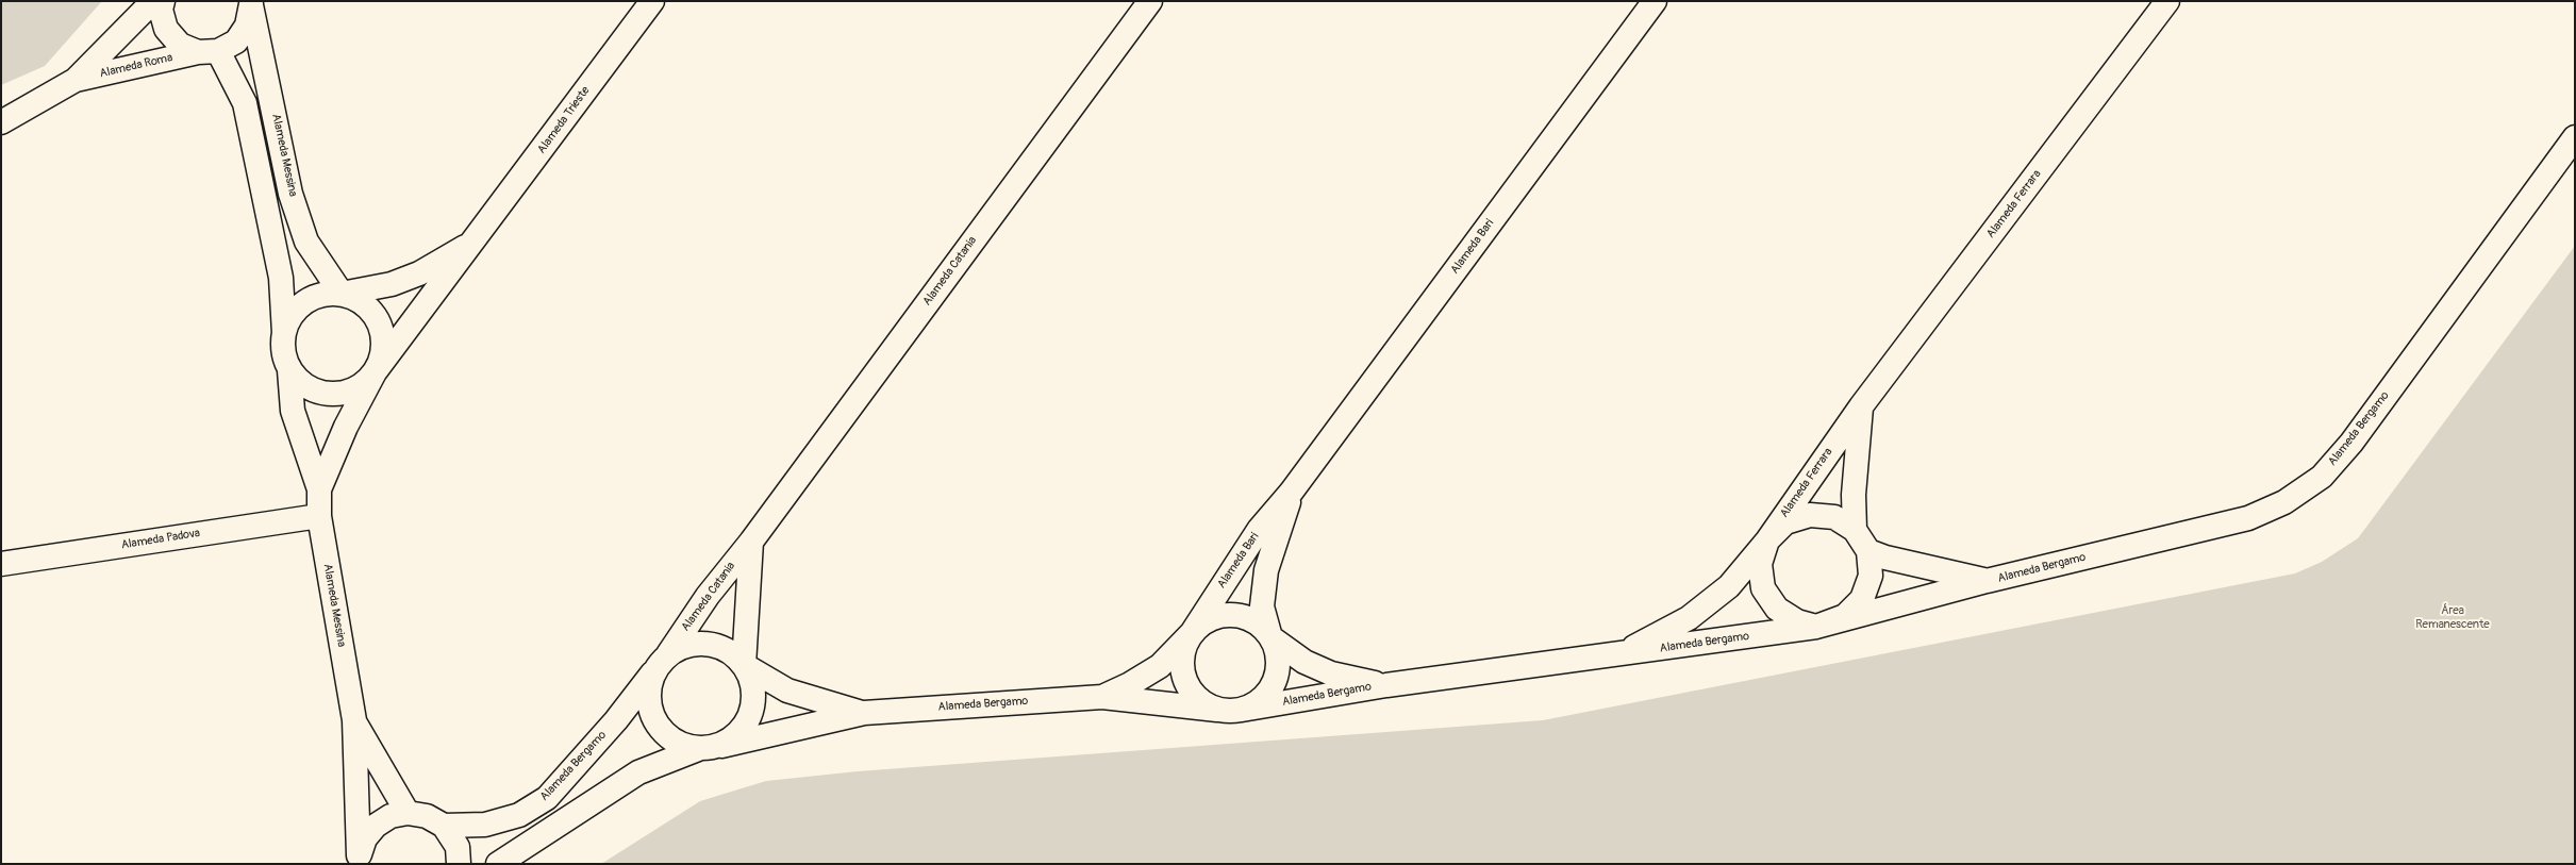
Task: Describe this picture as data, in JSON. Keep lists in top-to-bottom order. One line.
{"streets":{"street":["Alameda Roma","Alameda Trieste","Alameda Messina","Alameda Ferrara","Alameda Bari","Alameda Catania","Alameda Bergamo","Alameda Padova"]},"crossings":[["Alameda Roma","Alameda Messina"],["Alameda Trieste","Alameda Messina"],["Alameda Messina","Alameda Padova"],["Alameda Ferrara","Alameda Bergamo"],["Alameda Bari","Alameda Bergamo"],["Alameda Catania","Alameda Bergamo"]],"parks":["Área Remanescente"]}
